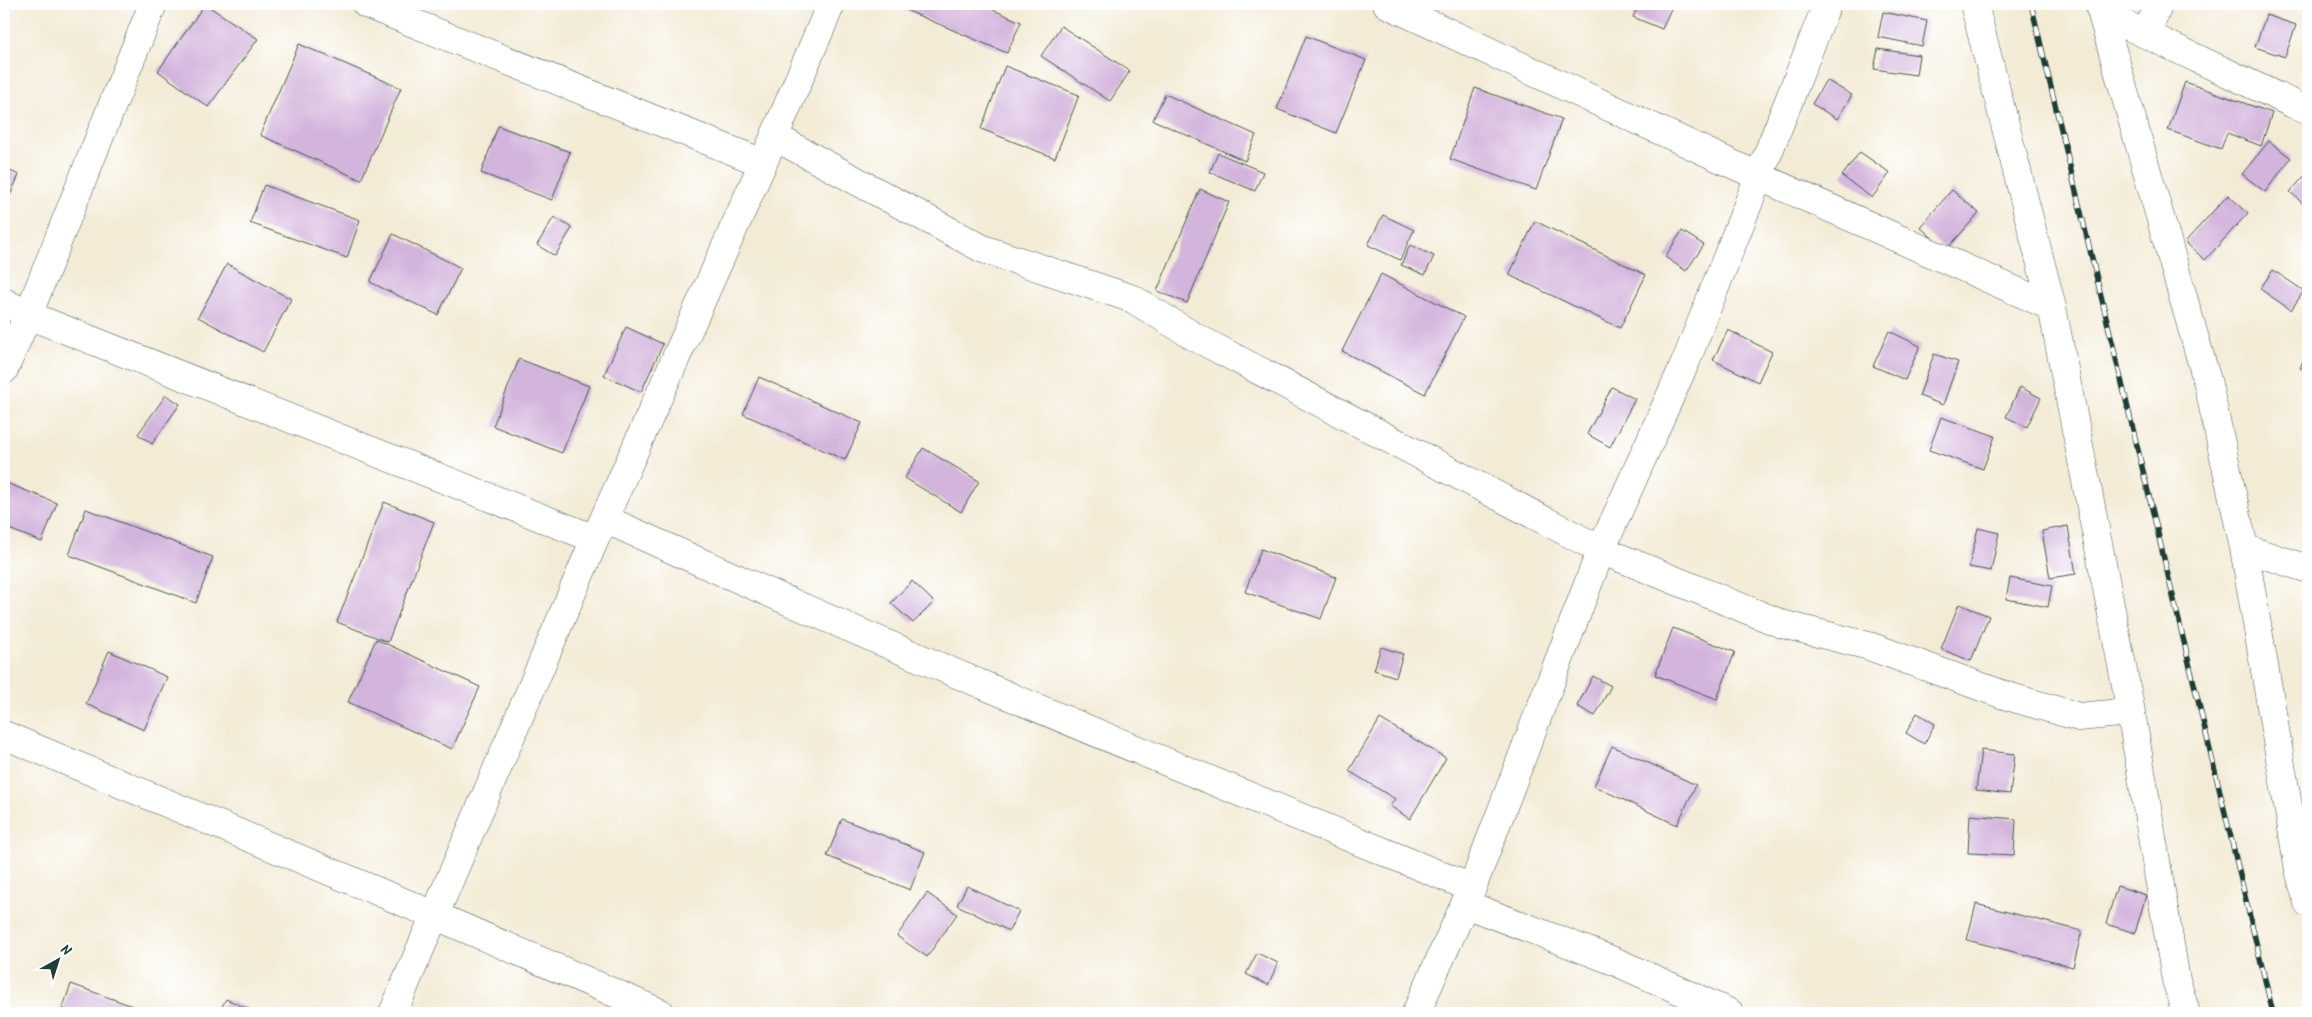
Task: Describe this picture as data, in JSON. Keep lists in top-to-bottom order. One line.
{"north":"top right"}
